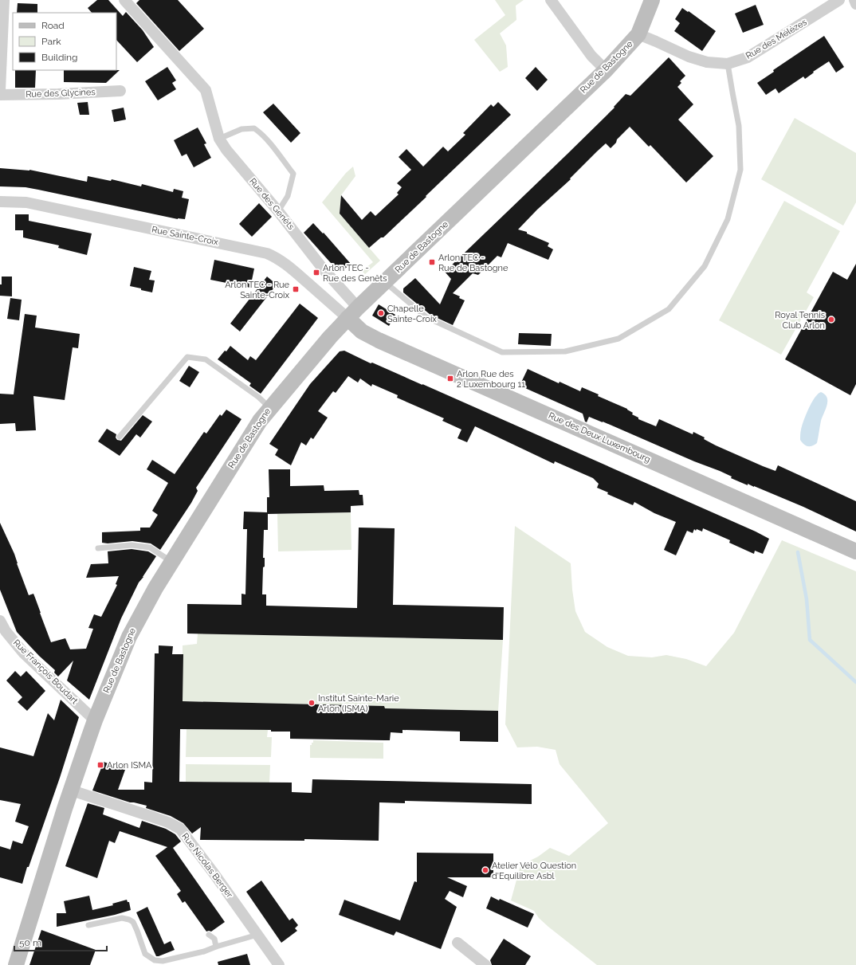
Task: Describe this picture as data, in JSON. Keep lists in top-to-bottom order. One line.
{"streets":{"main road":["Rue de Bastogne","Rue des Deux Luxembourg"],"street":["Rue des Mélèzes","Rue des Glycines","Rue des Genêts","Rue Sainte-Croix","Rue François Boudart","Rue Nicolas Berger"]},"crossings":[["Rue des Mélèzes","Rue de Bastogne"],["Rue de Bastogne","Rue des Genêts"],["Rue de Bastogne","Rue Sainte-Croix"],["Rue de Bastogne","Rue des Deux Luxembourg"],["Rue de Bastogne","Rue François Boudart"],["Rue de Bastogne","Rue Nicolas Berger"],["Rue des Genêts","Rue Sainte-Croix"],["Rue des Genêts","Rue des Deux Luxembourg"],["Rue Sainte-Croix","Rue des Deux Luxembourg"]],"places":{"transit":["Arlon TEC - Rue de Bastogne","Arlon TEC - Rue des Genêts","Arlon TEC - Rue Sainte-Croix","Arlon Rue des 2 Luxembourg 11","Arlon ISMA"],"other":["Chapelle Sainte-Croix","Royal Tennis Club Arlon","Institut Sainte-Marie Arlon (ISMA)","Atelier Vélo Question d'Equilibre Asbl"]},"legend":["Road","Park","Building"],"scale_bar":"50 m"}
